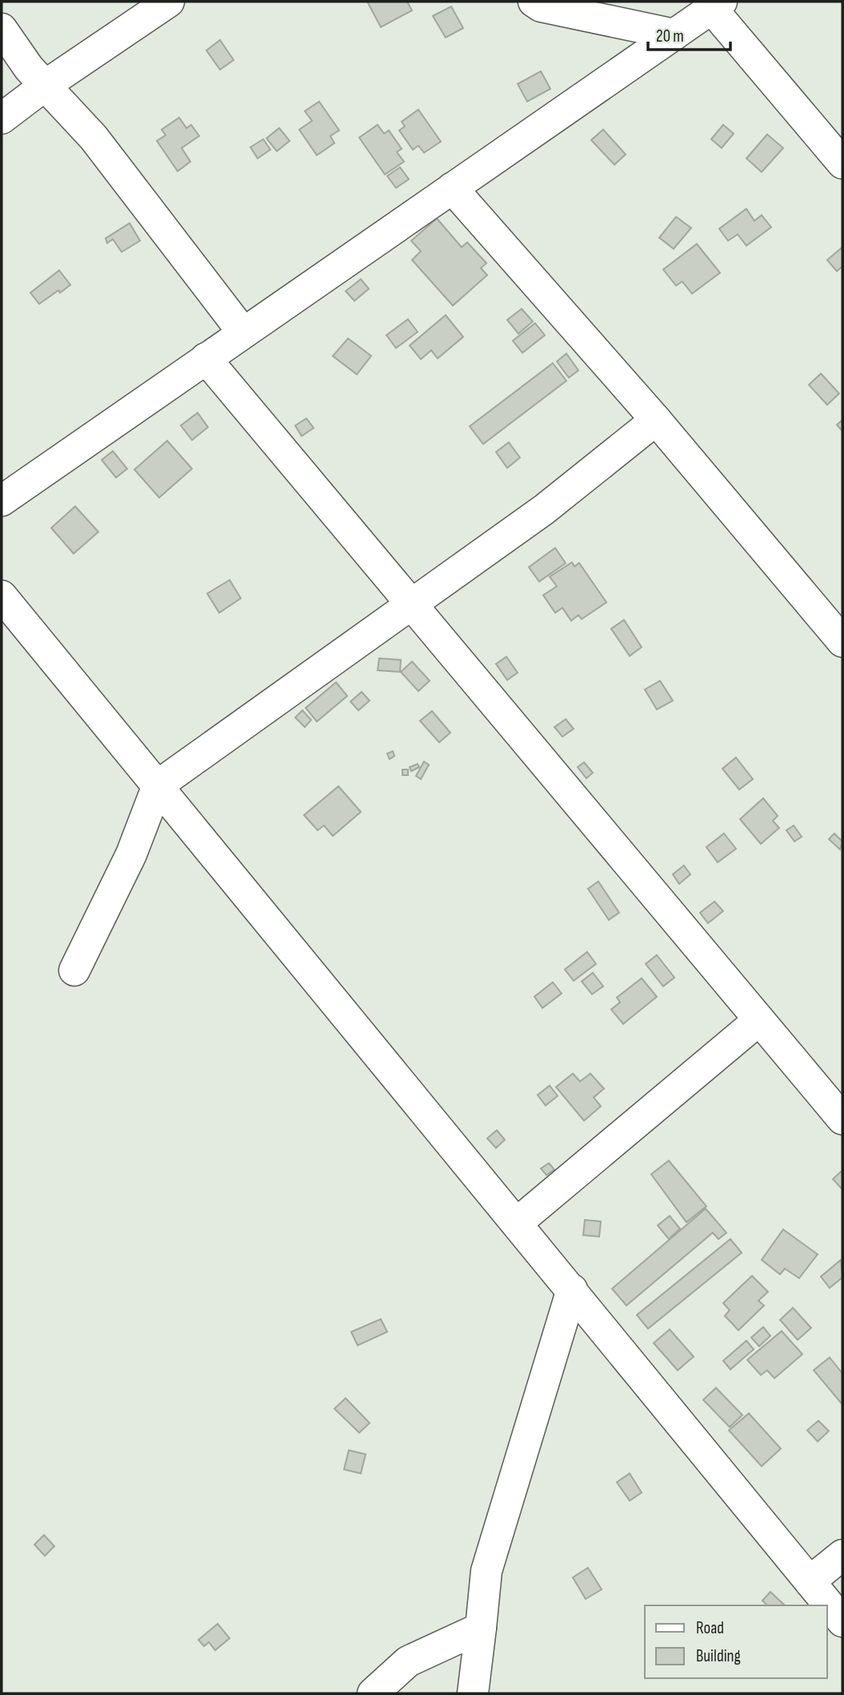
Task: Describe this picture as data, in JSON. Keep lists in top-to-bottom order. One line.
{"legend":["Road","Building"],"scale_bar":"20 m"}
